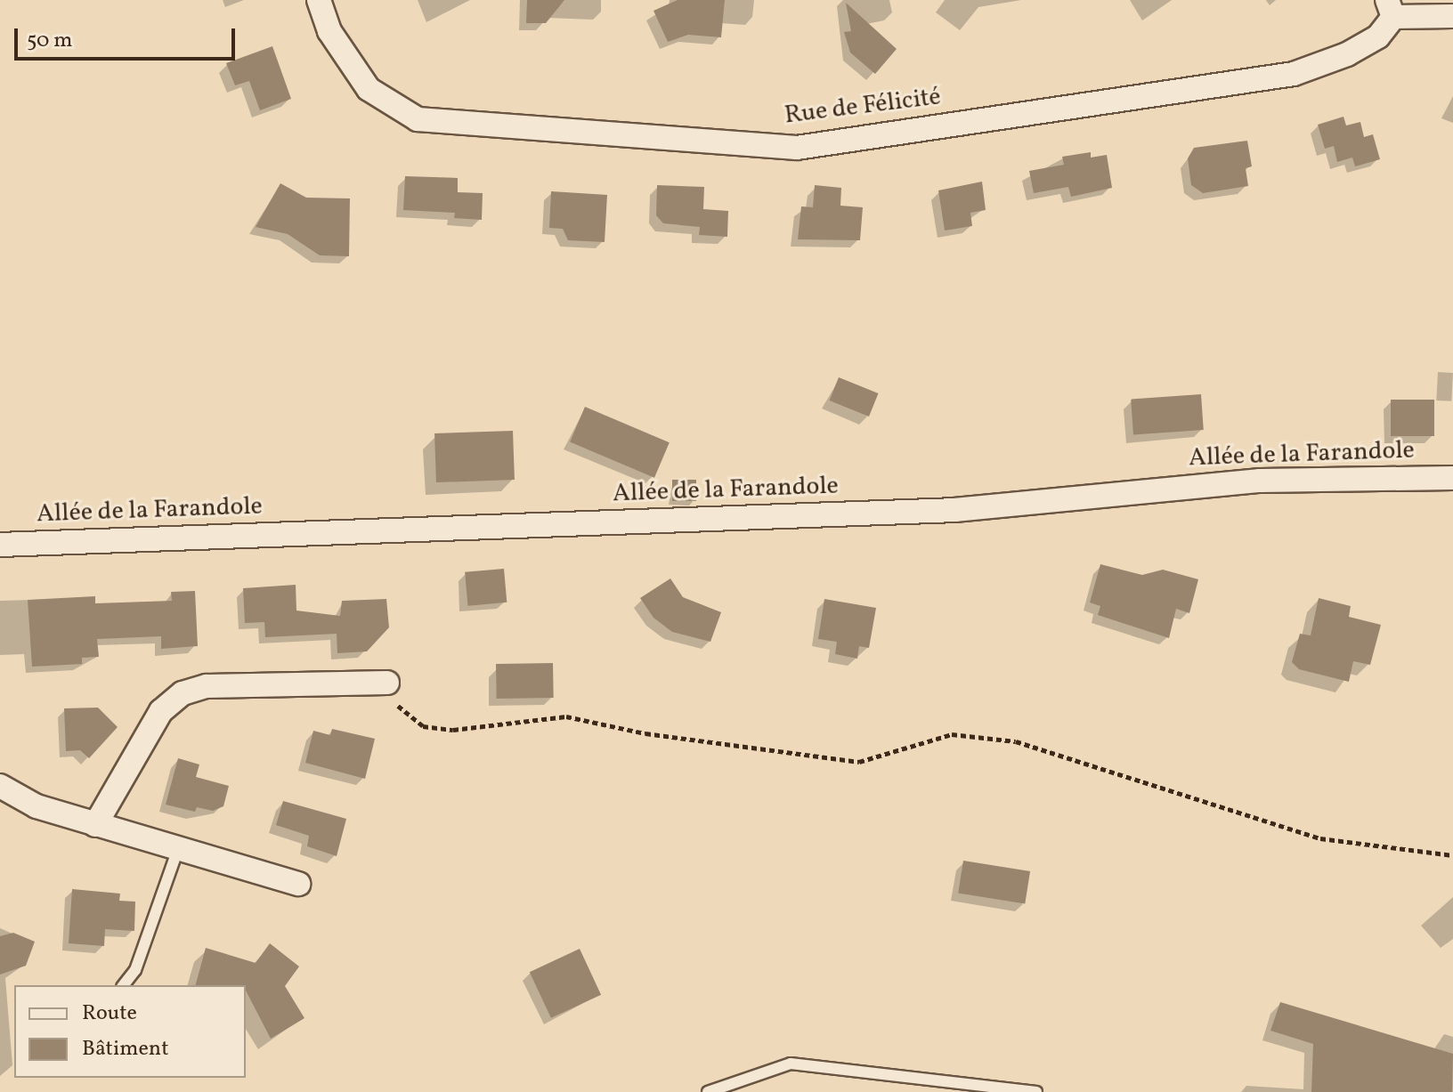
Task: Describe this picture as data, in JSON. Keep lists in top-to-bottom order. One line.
{"streets":{"street":["Rue de Félicité","Allée de la Farandole"]},"legend":["Route","Bâtiment"],"scale_bar":"50 m"}
